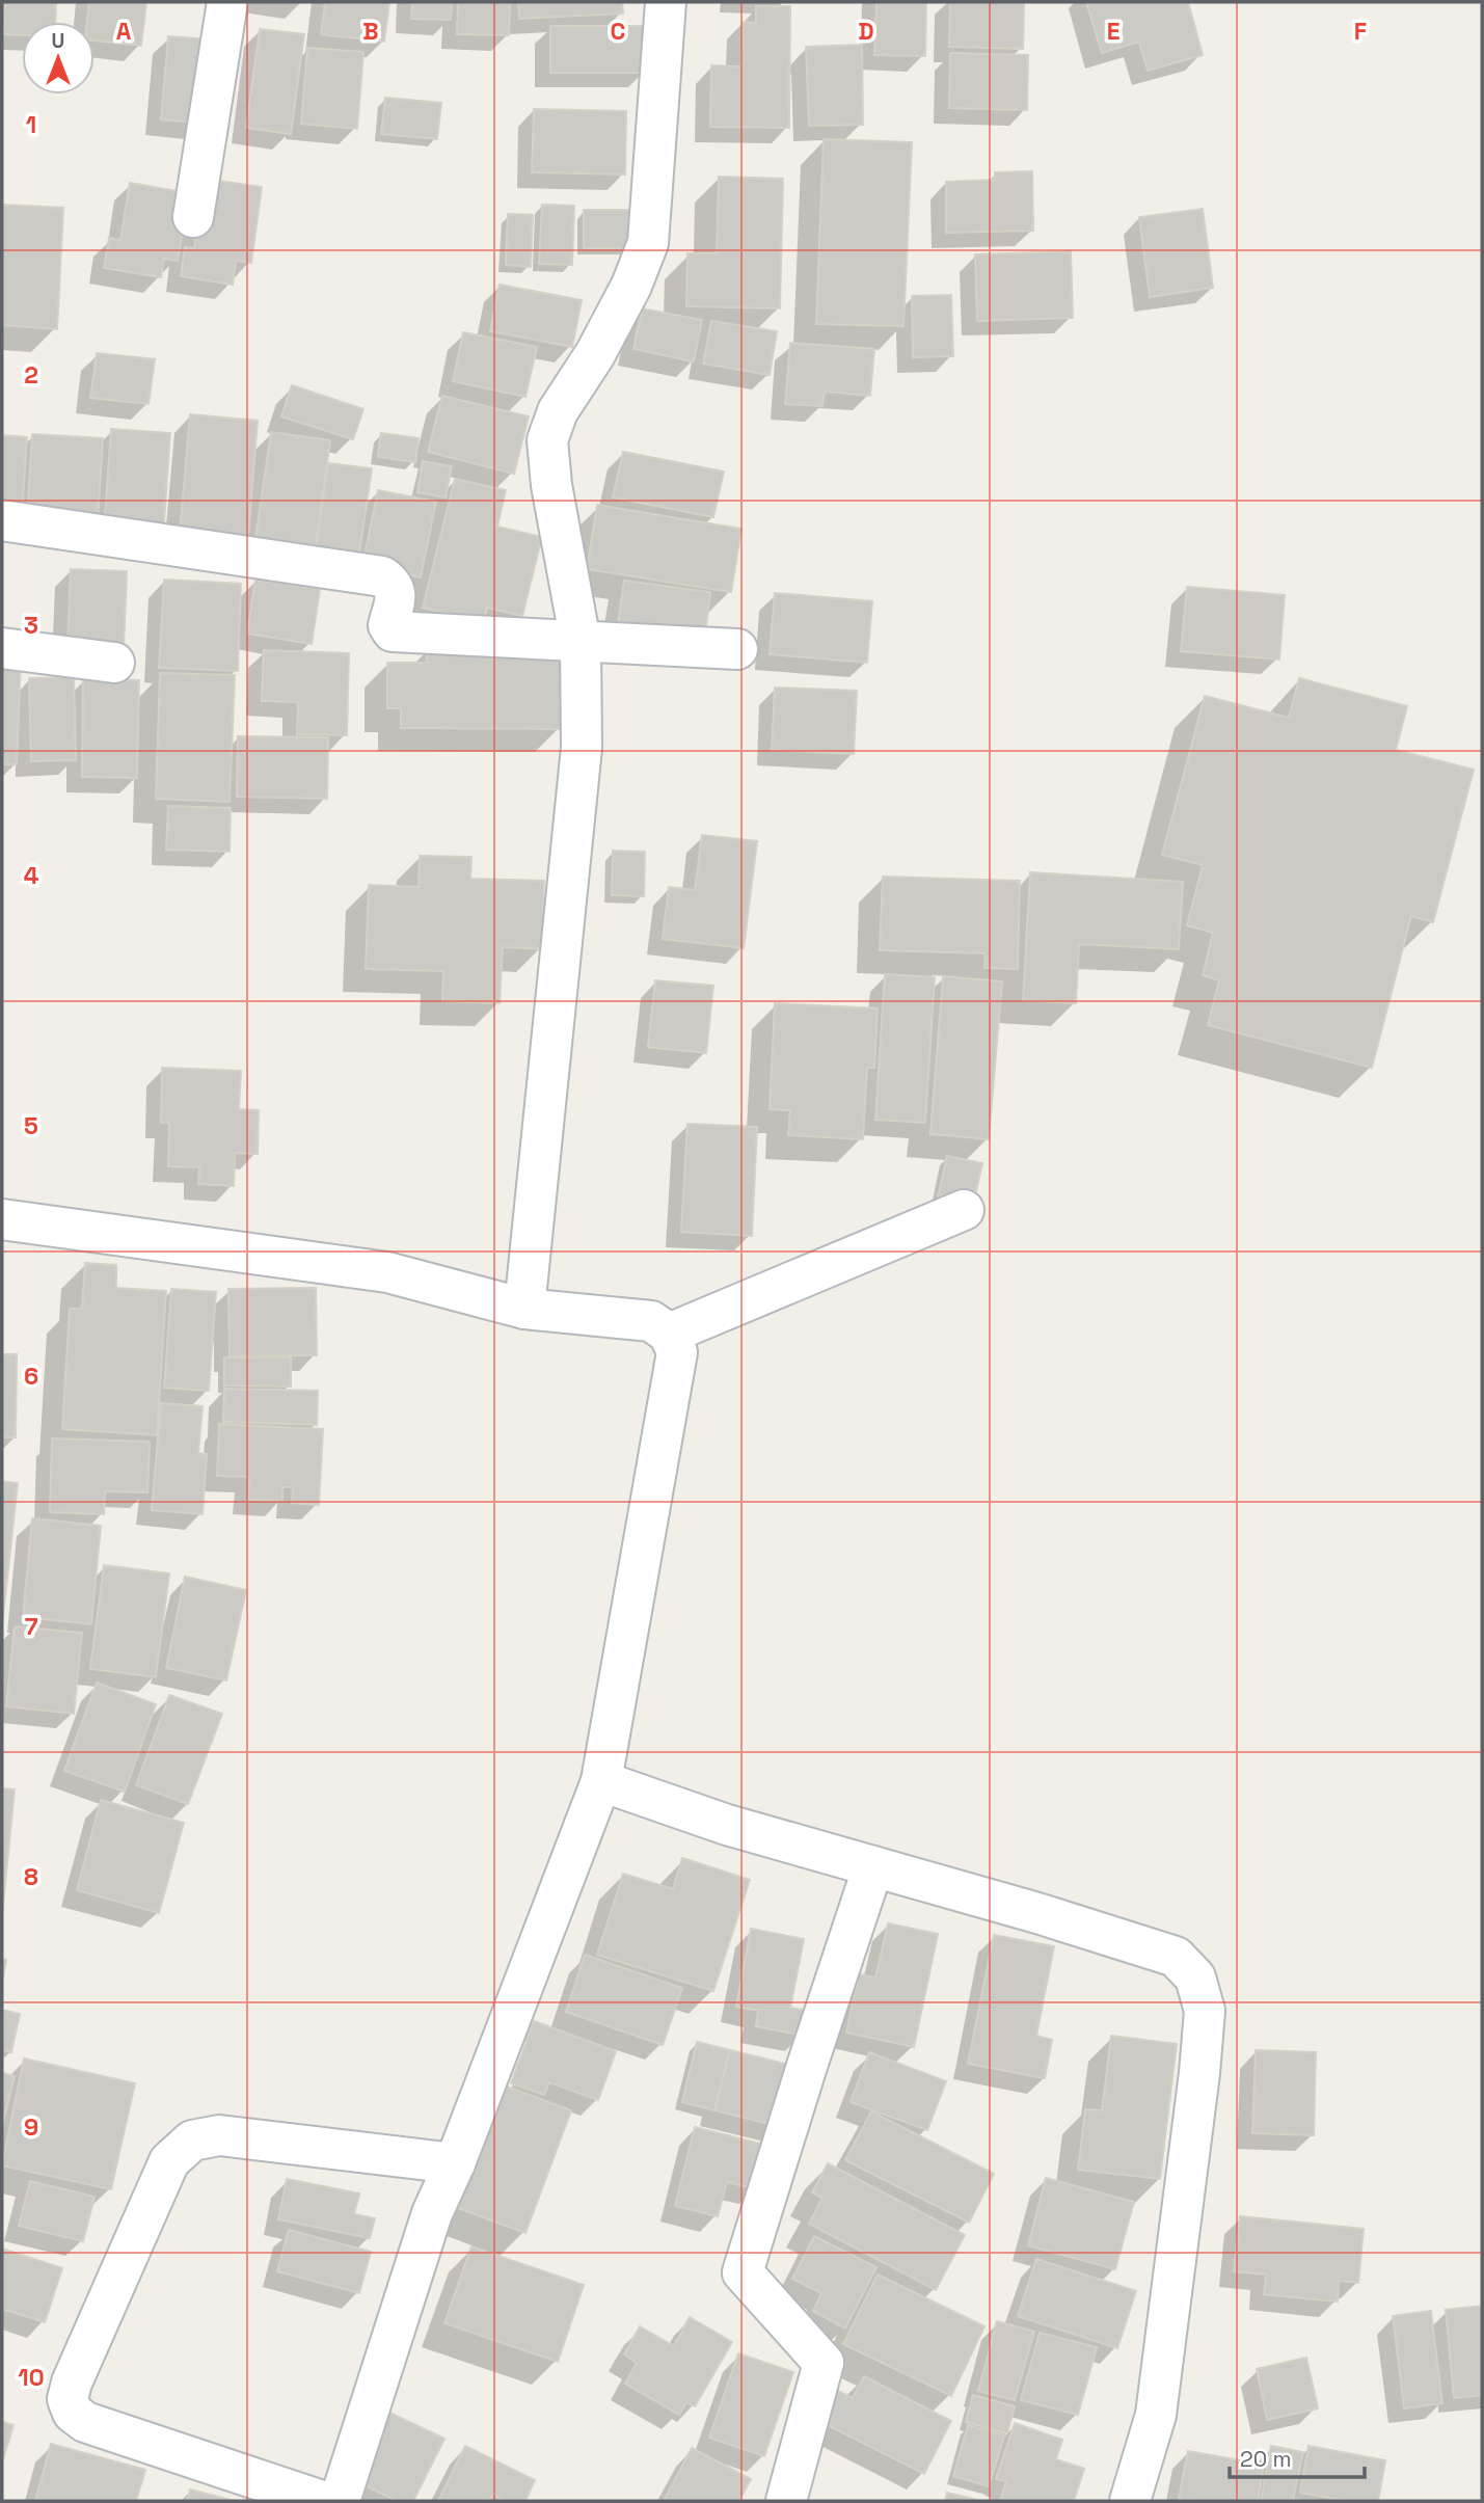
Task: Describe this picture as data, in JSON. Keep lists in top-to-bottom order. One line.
{"scale_bar":"20 m","north":"top","grid":{"columns":["A","B","C","D","E","F"],"rows":["1","2","3","4","5","6","7","8","9","10"]}}
